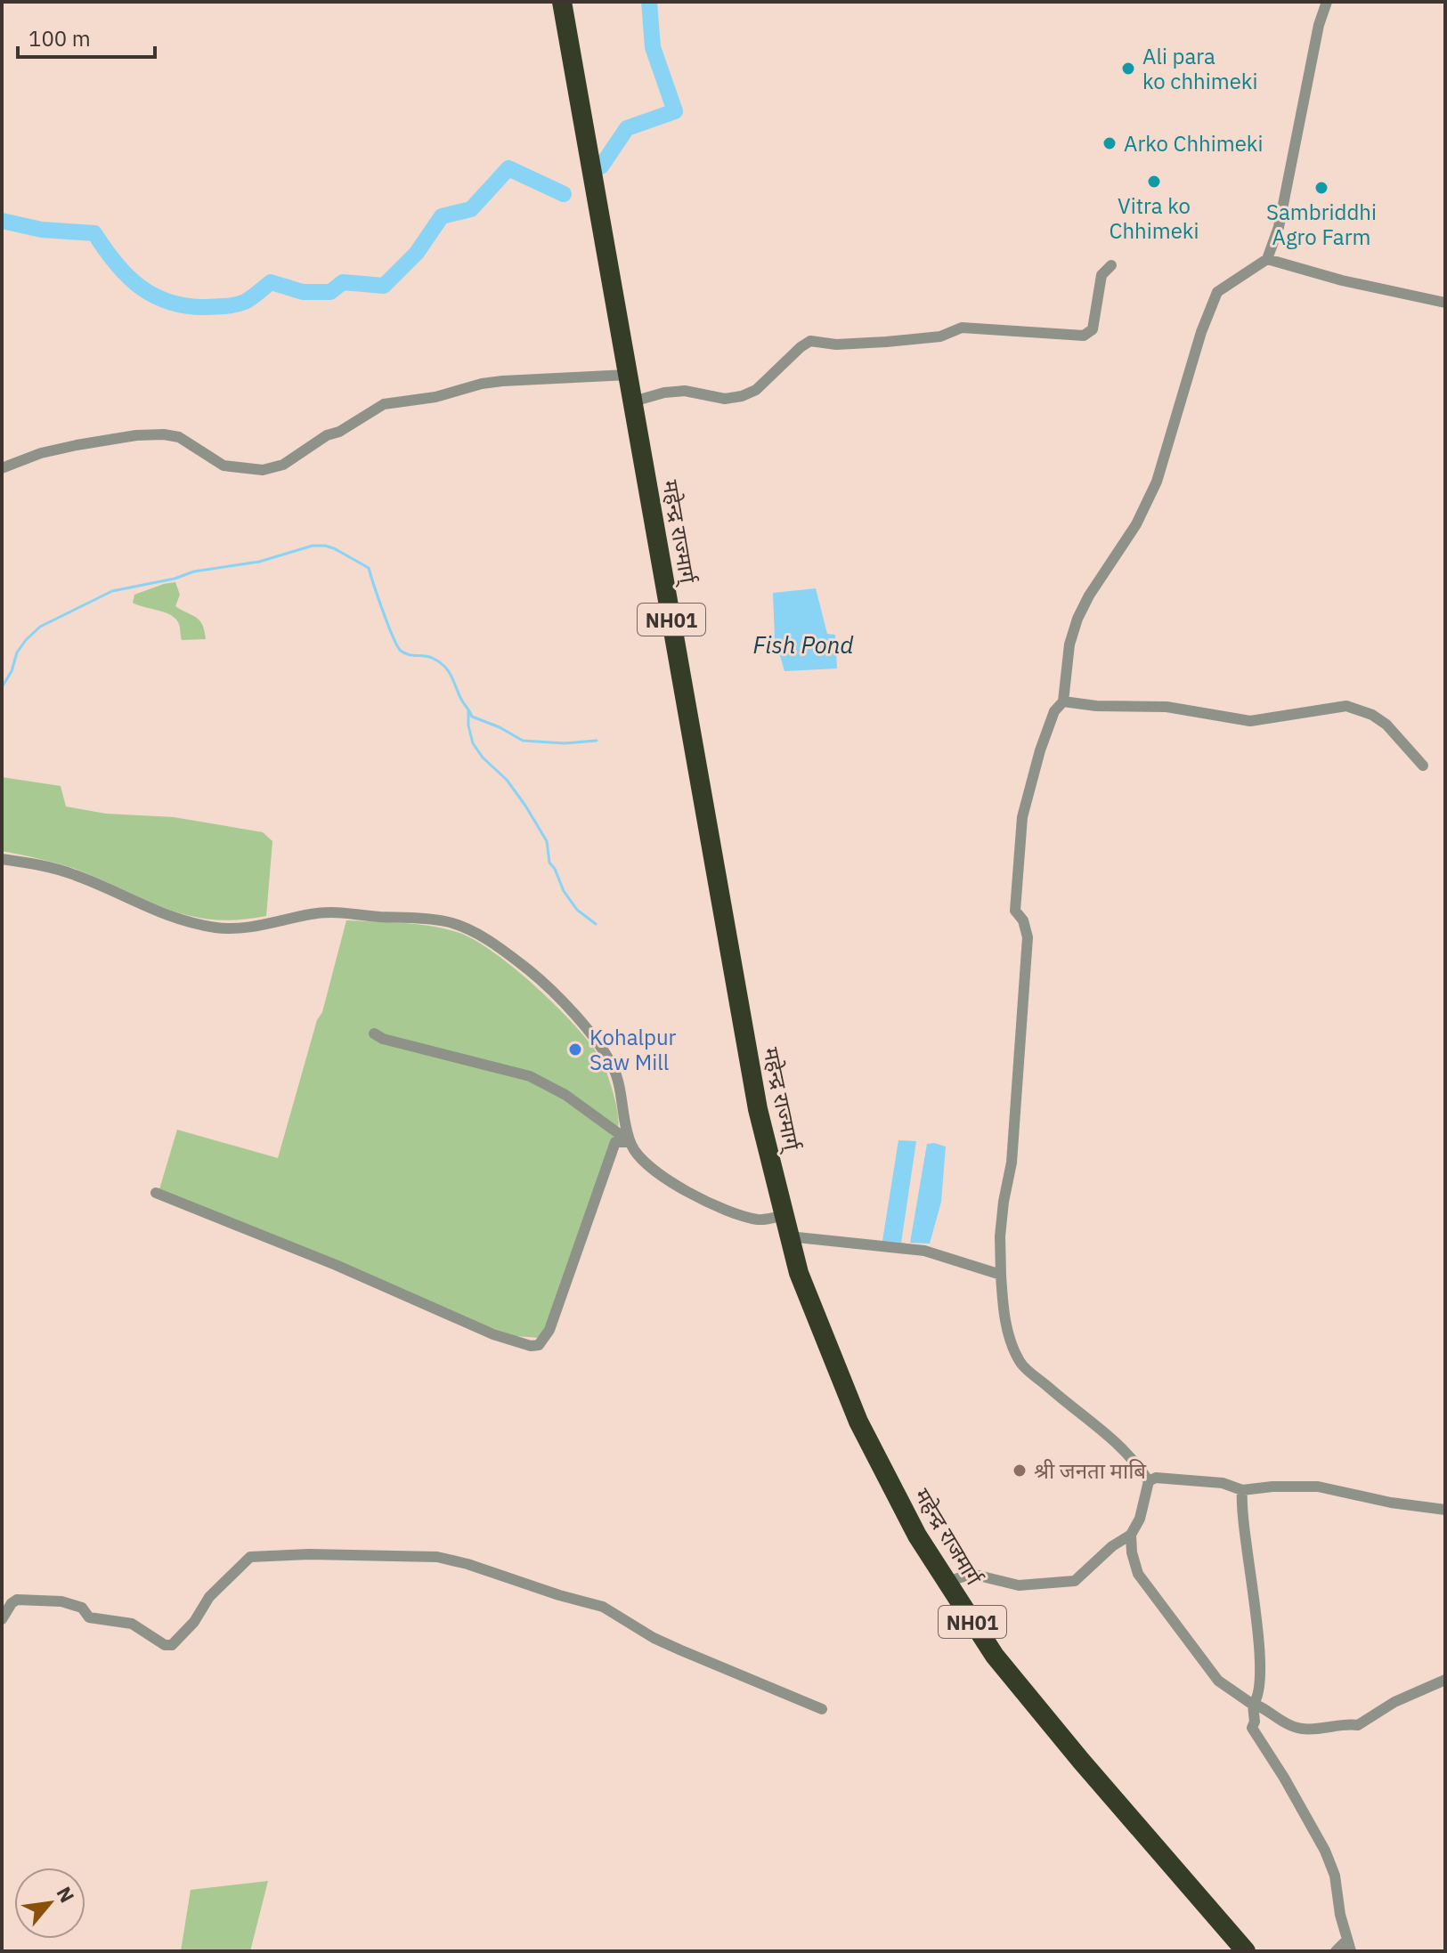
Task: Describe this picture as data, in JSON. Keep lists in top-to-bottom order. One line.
{"streets":{"highway":["महेन्द्र राज्मार्ग्","NH01","महेन्द्र राजमार्ग"]},"crossings":[["महेन्द्र राज्मार्ग्","महेन्द्र राजमार्ग"]],"water":["Fish Pond"],"places":["Ali para ko chhimeki","Arko Chhimeki","Vitra ko Chhimeki","Sambriddhi Agro Farm","Kohalpur Saw Mill","श्री जनता माबि"],"scale_bar":"100 m","north":"top right"}
